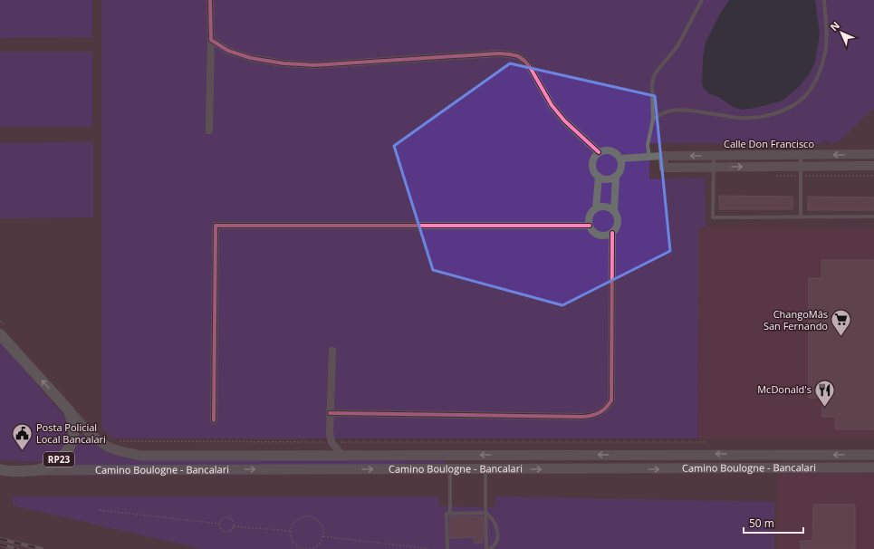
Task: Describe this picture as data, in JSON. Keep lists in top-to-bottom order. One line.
{"streets":{"main road":["RP23","Camino Boulogne - Bancalari"],"street":["Calle Don Francisco"]},"crossings":[["RP23","Camino Boulogne - Bancalari"]],"places":{"supermarket":["ChangoMâs San Fernando"],"restaurant":["McDonald's"],"public building":["Posta Policial Local Bancalari"]},"scale_bar":"50 m","north":"top left"}
